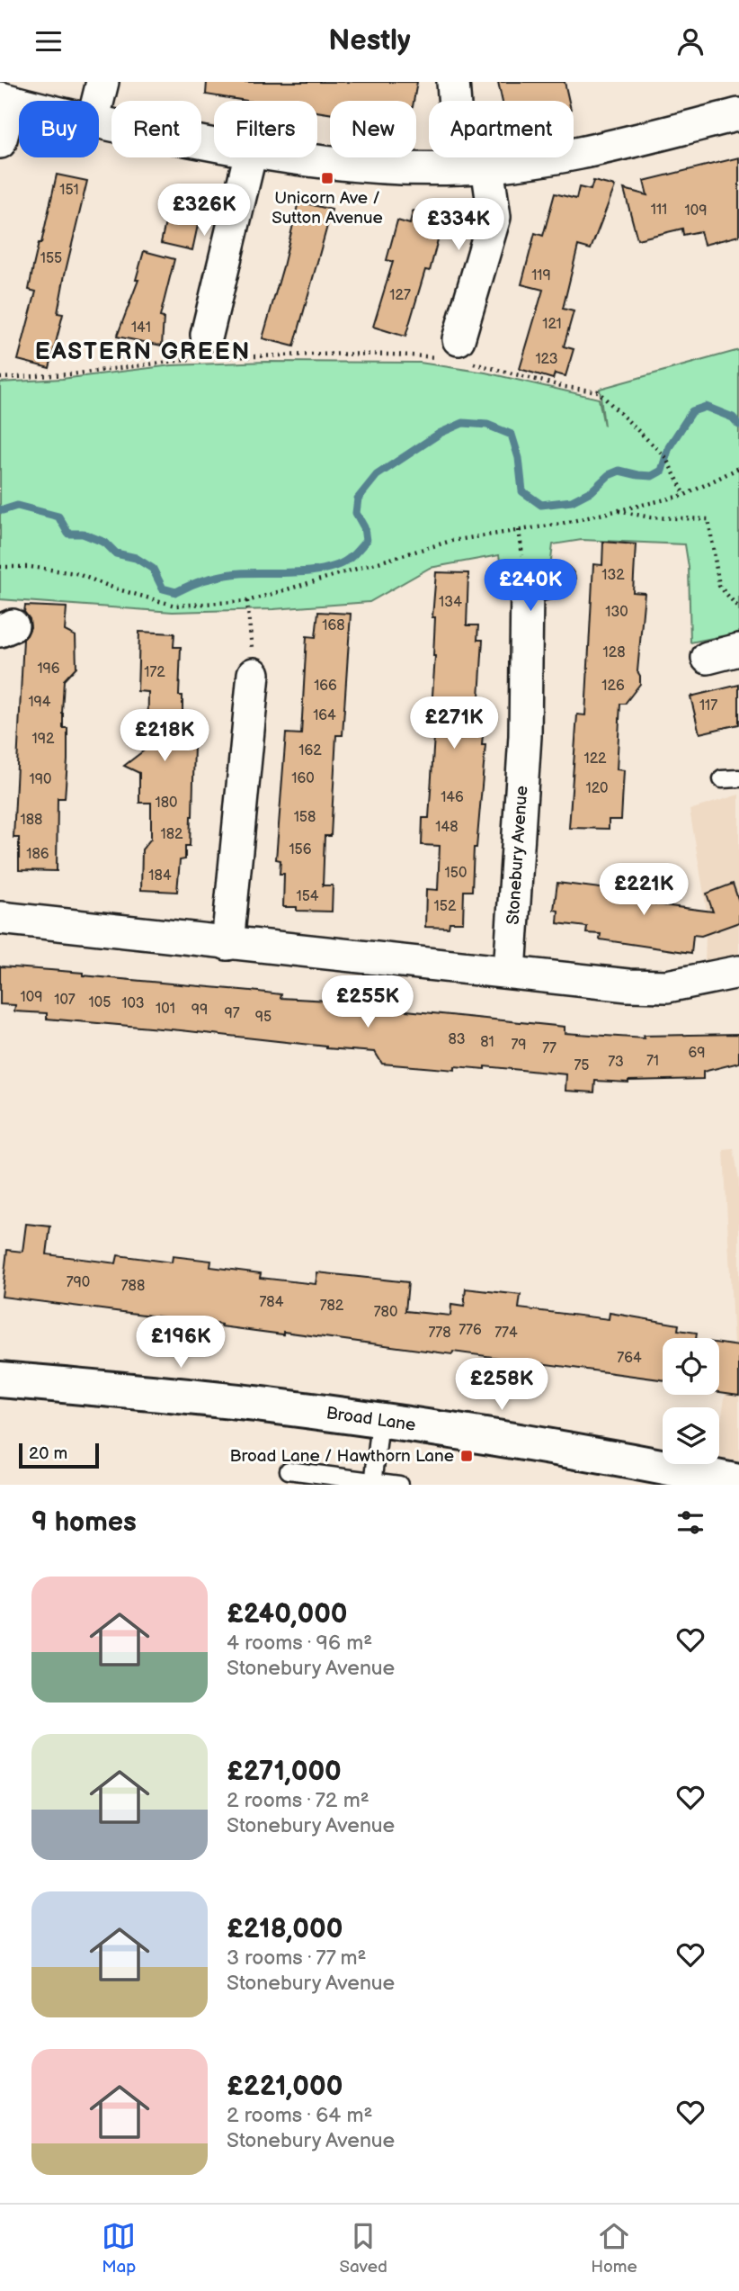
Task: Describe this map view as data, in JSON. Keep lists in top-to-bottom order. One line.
{"streets":{"street":["Stonebury Avenue","Broad Lane"]},"districts":["EASTERN GREEN"],"places":{"transit":["Unicorn Ave / Sutton Avenue","Broad Lane / Hawthorn Lane"]},"house_numbers":["151","111","109","155","119","127","121","141","123","132","134","130","168","128","196","172","166","126","194","117","164","192","162","122","160","190","120","146","180","158","188","148","182","156","186","150","184","154","152","109","107","105","103","101","99","97","95","83","81","79","77","69","71","73","75","790","788","784","782","780","776","778","774","764"],"scale_bar":"20 m","page":{"header":"Nestly","chip":["Buy","Rent","Filters","New","Apartment"],"price":["£326K","£334K","£240K","£271K","£218K","£221K","£255K","£196K","£258K"],"scale":"20 m","heading":"9 homes","list":[{"name":"£240,000","note":"4 rooms · 96 m² · Stonebury Avenue"},{"name":"£271,000","note":"2 rooms · 72 m² · Stonebury Avenue"},{"name":"£218,000","note":"3 rooms · 77 m² · Stonebury Avenue"},{"name":"£221,000","note":"2 rooms · 64 m² · Stonebury Avenue"}],"tabs":["Map","Saved","Home"]}}
